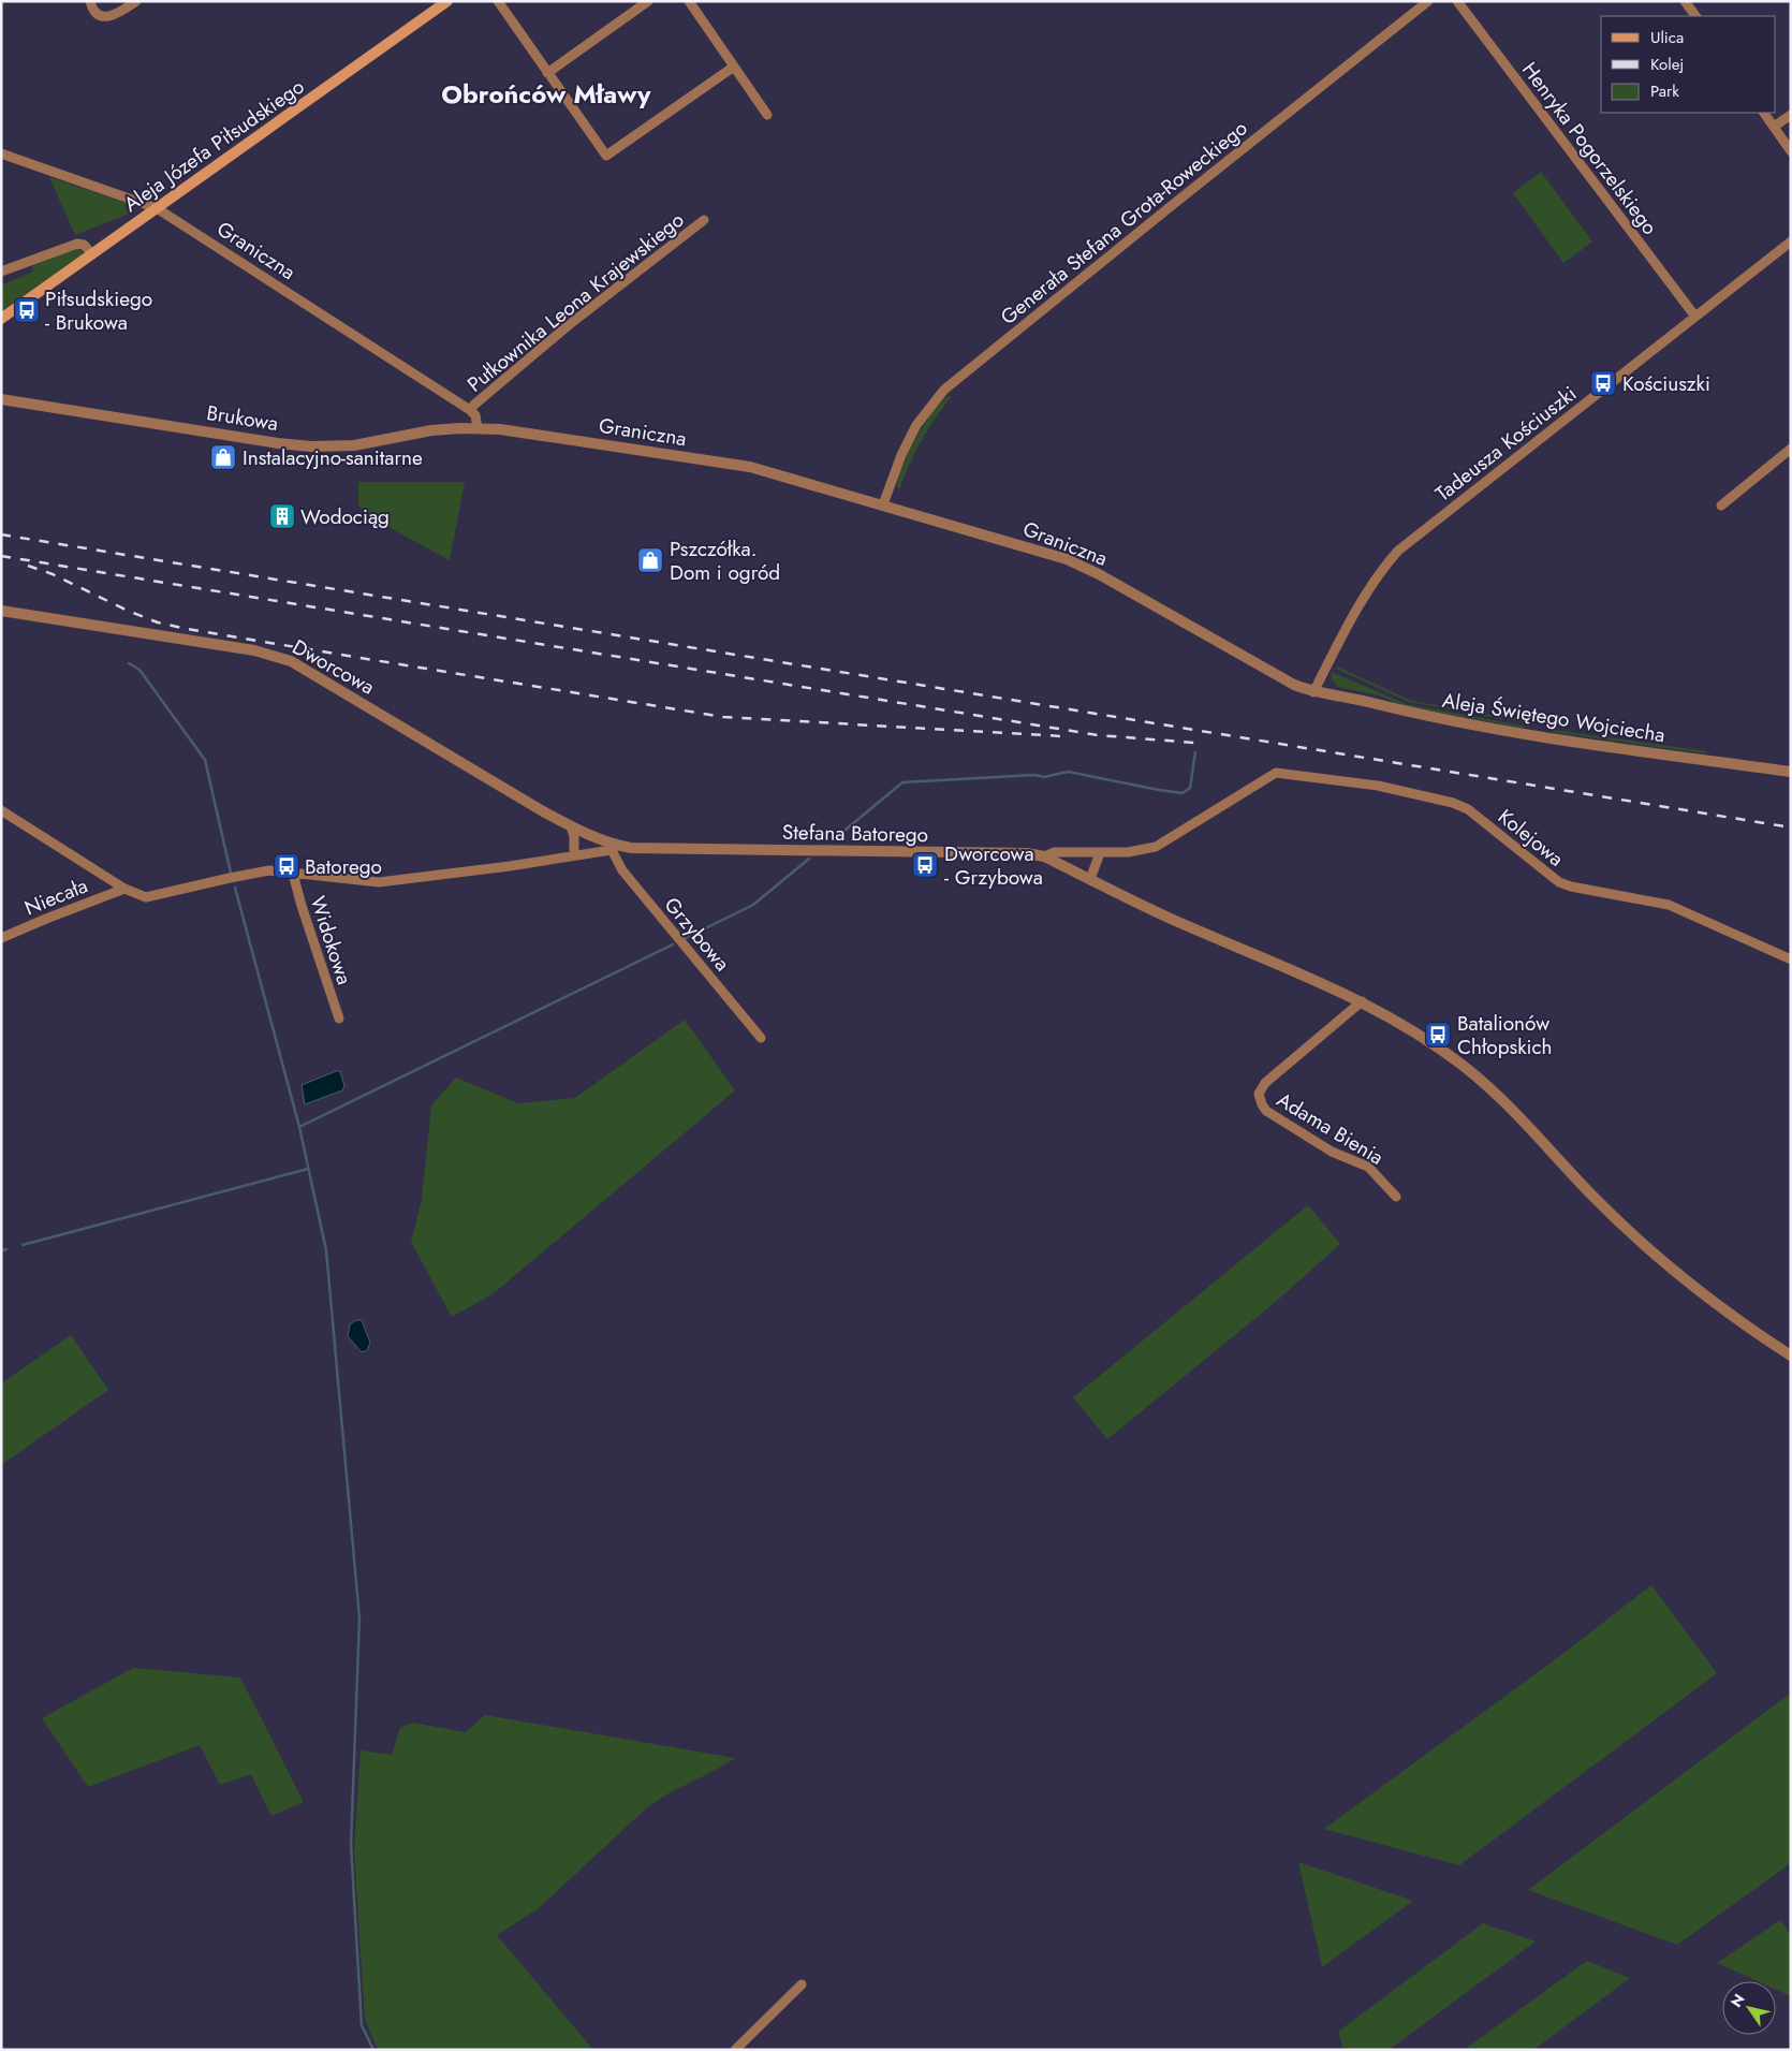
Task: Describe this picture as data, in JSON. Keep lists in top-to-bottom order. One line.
{"streets":{"main road":["Aleja Józefa Piłsudskiego"],"street":["Henryka Pogorzelskiego","Generała Stefana Grota-Roweckiego","Graniczna","Pułkownika Leona Krajewskiego","Brukowa","Tadeusza Kościuszki","Dworcowa","Aleja Świętego Wojciecha","Stefana Batorego","Kolejowa","Niecała","Grzybowa","Widokowa","Adama Bienia"]},"crossings":[["Aleja Józefa Piłsudskiego","Graniczna"],["Henryka Pogorzelskiego","Tadeusza Kościuszki"],["Generała Stefana Grota-Roweckiego","Graniczna"],["Graniczna","Pułkownika Leona Krajewskiego"],["Graniczna","Brukowa"],["Graniczna","Tadeusza Kościuszki"],["Graniczna","Aleja Świętego Wojciecha"],["Tadeusza Kościuszki","Aleja Świętego Wojciecha"],["Dworcowa","Stefana Batorego"],["Dworcowa","Grzybowa"],["Stefana Batorego","Kolejowa"],["Stefana Batorego","Niecała"],["Stefana Batorego","Grzybowa"],["Stefana Batorego","Widokowa"]],"districts":["Obrońców Mławy"],"places":{"bus stop":["Piłsudskiego - Brukowa","Kościuszki","Dworcowa - Grzybowa","Batorego","Batalionów Chłopskich"],"shop":["Instalacyjno-sanitarne","Pszczółka. Dom i ogród"],"building":["Wodociąg"]},"legend":["Ulica","Kolej","Park"],"north":"top left"}
